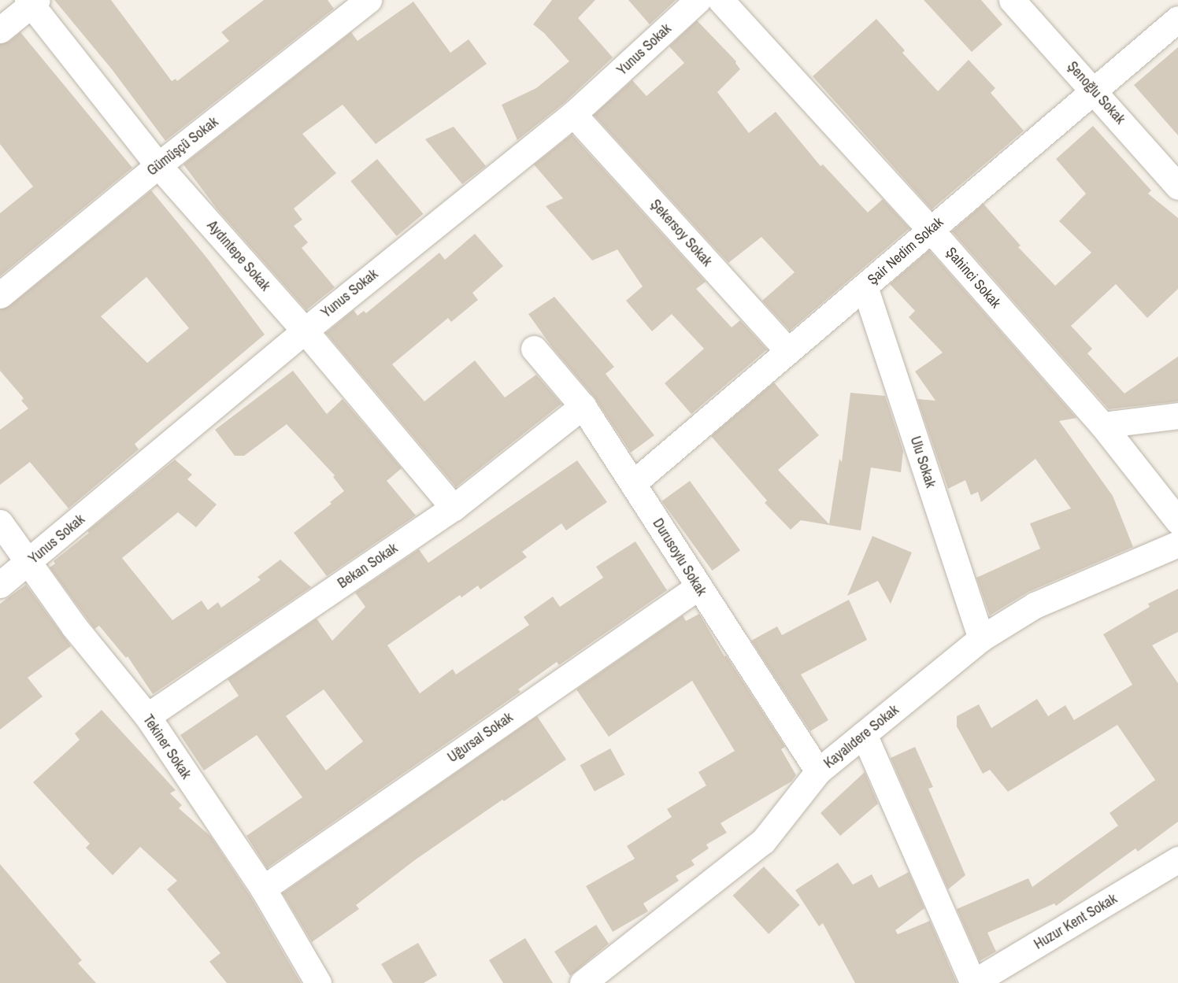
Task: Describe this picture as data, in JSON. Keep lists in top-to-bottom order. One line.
{"streets":{"street":["Yunus Sokak","Şenoğlu Sokak","Gümüşçü Sokak","Şekersoy Sokak","Şair Nedim Sokak","Aydıntepe Sokak","Şahinci Sokak","Ulu Sokak","Durusoylu Sokak","Bekan Sokak","Kayalıdere Sokak","Uğursal Sokak","Tekiner Sokak","Huzur Kent Sokak"]},"crossings":[["Yunus Sokak","Şekersoy Sokak"],["Yunus Sokak","Aydıntepe Sokak"],["Yunus Sokak","Tekiner Sokak"],["Şenoğlu Sokak","Şair Nedim Sokak"],["Gümüşçü Sokak","Aydıntepe Sokak"],["Şekersoy Sokak","Şair Nedim Sokak"],["Şair Nedim Sokak","Şahinci Sokak"],["Şair Nedim Sokak","Ulu Sokak"],["Şair Nedim Sokak","Durusoylu Sokak"],["Aydıntepe Sokak","Bekan Sokak"],["Ulu Sokak","Kayalıdere Sokak"],["Durusoylu Sokak","Bekan Sokak"],["Durusoylu Sokak","Kayalıdere Sokak"],["Durusoylu Sokak","Uğursal Sokak"],["Bekan Sokak","Tekiner Sokak"],["Uğursal Sokak","Tekiner Sokak"]]}
